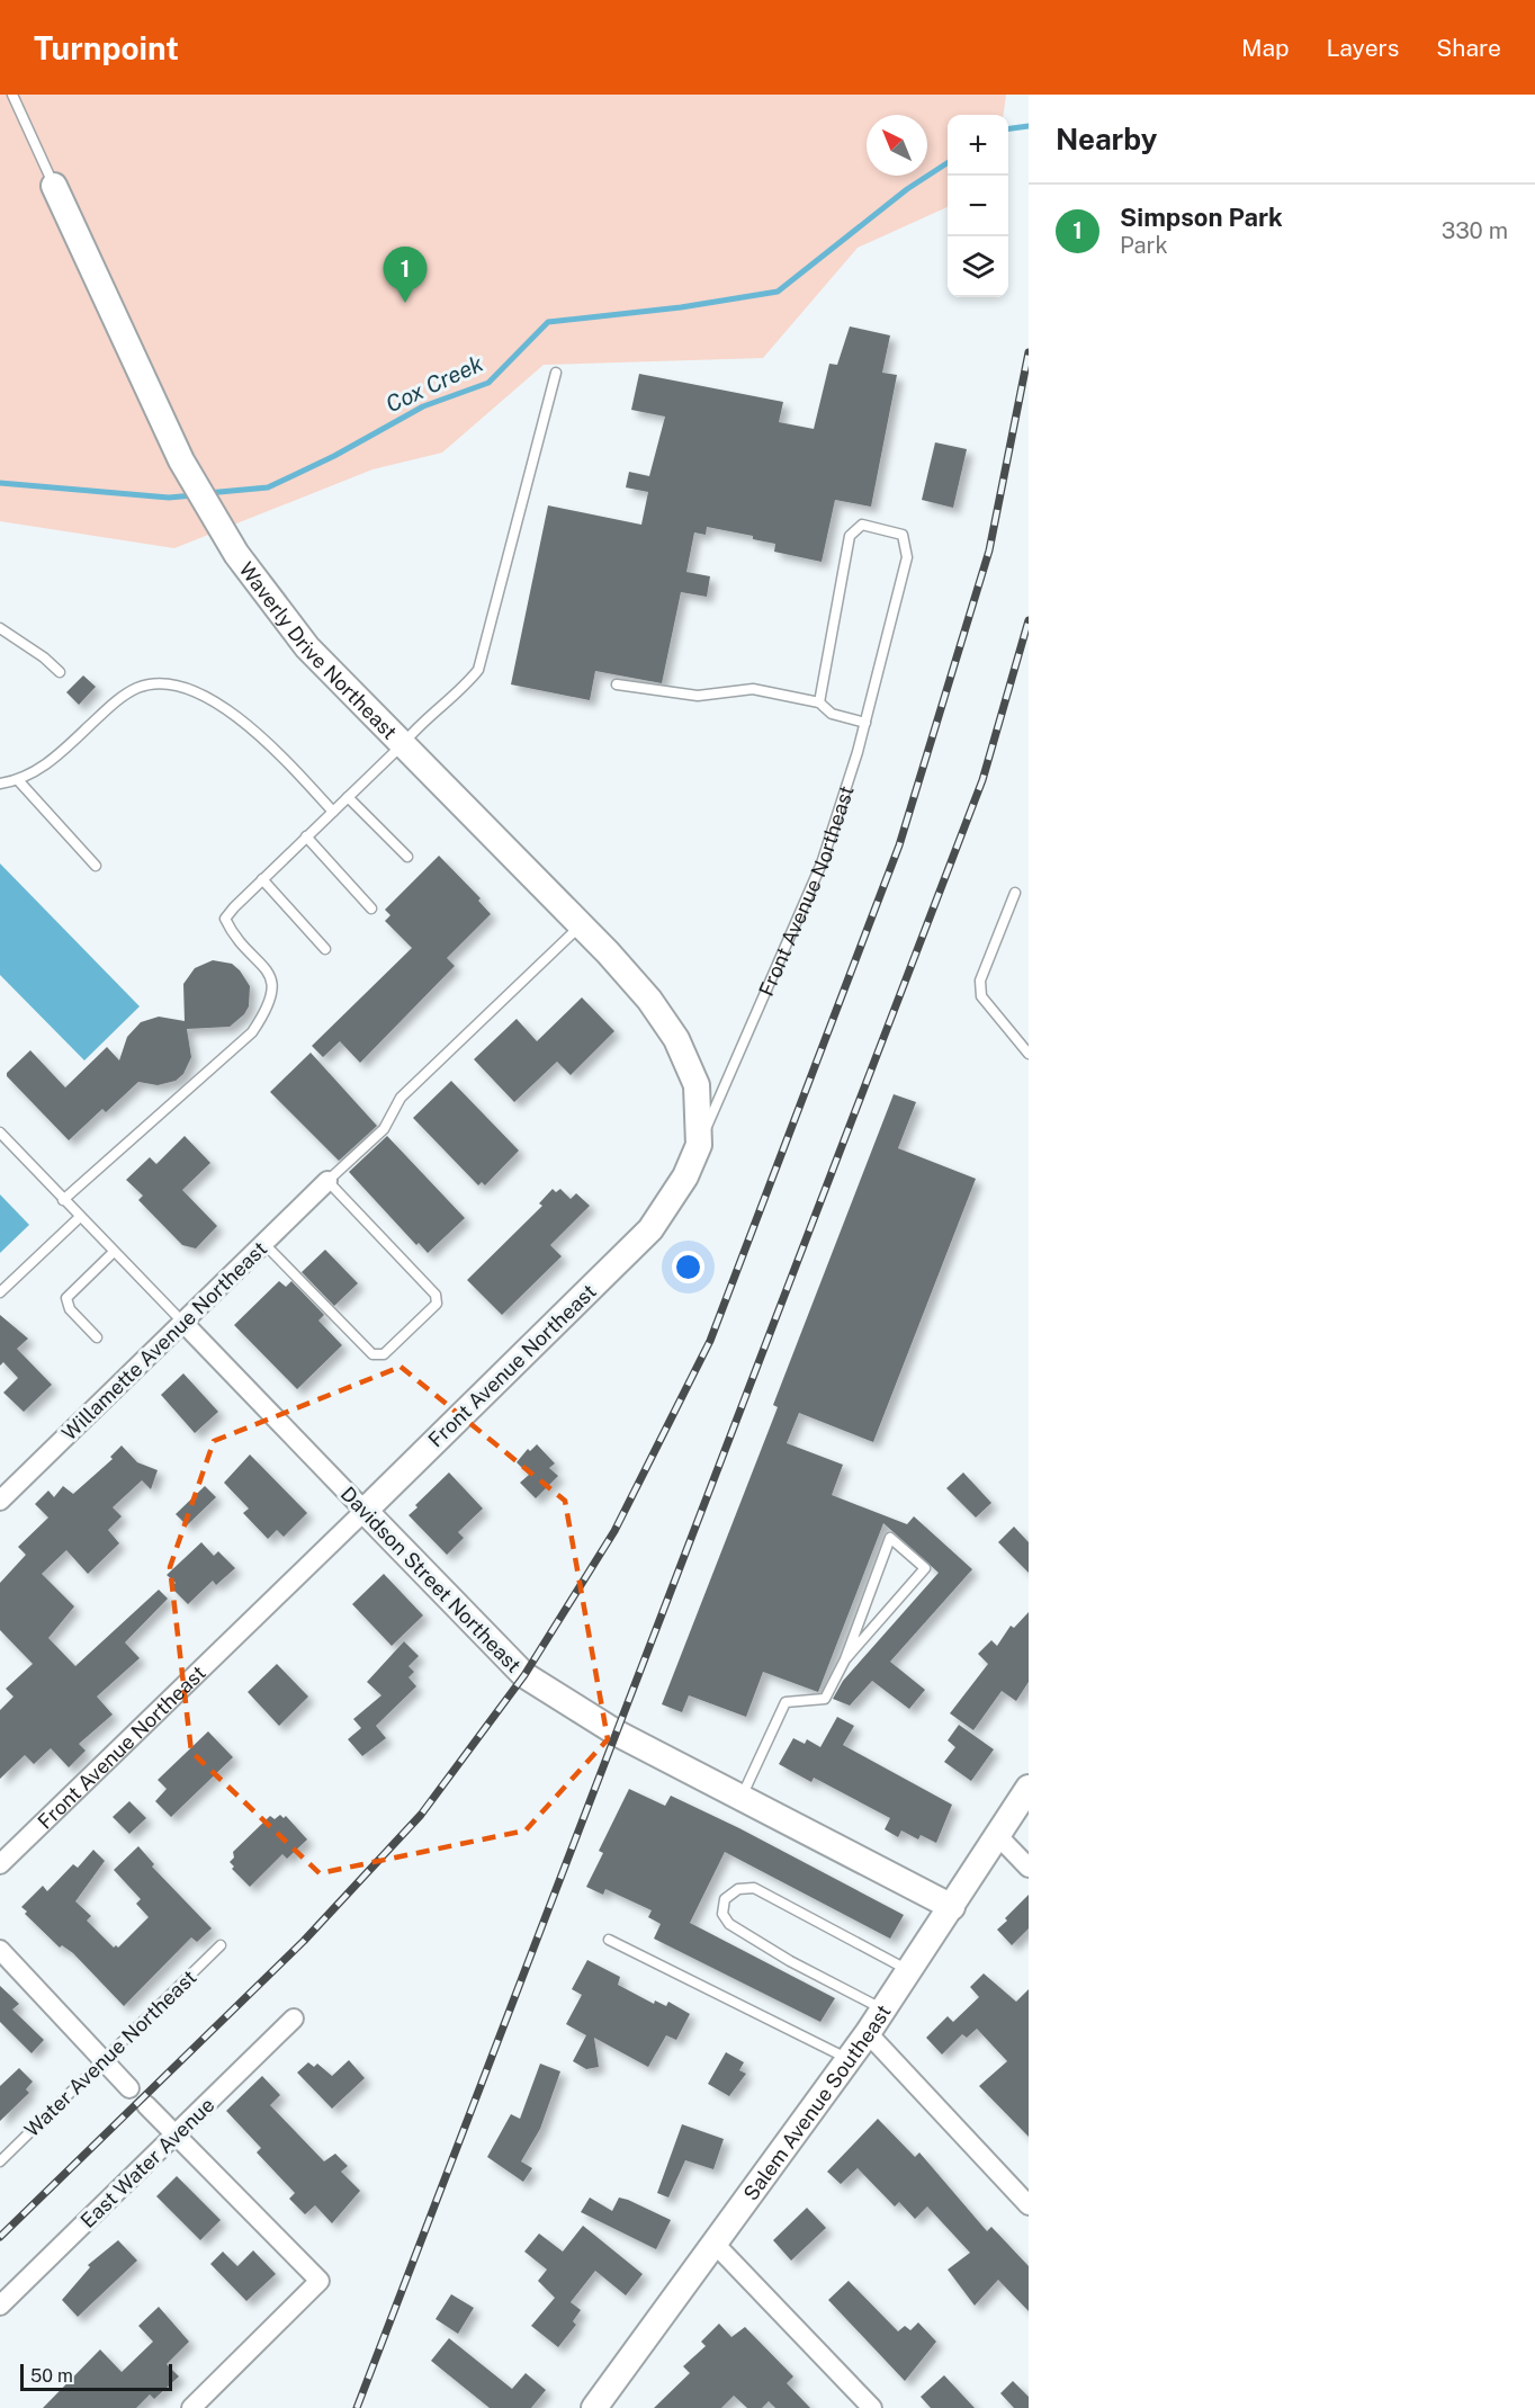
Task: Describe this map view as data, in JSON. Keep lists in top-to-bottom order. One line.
{"streets":{"street":["Waverly Drive Northeast","Front Avenue Northeast","Willamette Avenue Northeast","Davidson Street Northeast","Salem Avenue Southeast","East Water Avenue"],"lane":["Water Avenue Northeast"]},"crossings":[["Waverly Drive Northeast","Front Avenue Northeast"],["Front Avenue Northeast","Davidson Street Northeast"],["Willamette Avenue Northeast","Davidson Street Northeast"],["Davidson Street Northeast","Salem Avenue Southeast"]],"water":["Cox Creek"],"scale_bar":"50 m","north":"top left","page":{"header":"Turnpoint","nav":["Map","Layers","Share"],"heading":"Nearby","map_buttons":["+","−"],"list":[{"mark":"1","name":"Simpson Park","note":"Park","value":"330 m"}],"pins":"1","scale":"50 m"}}
